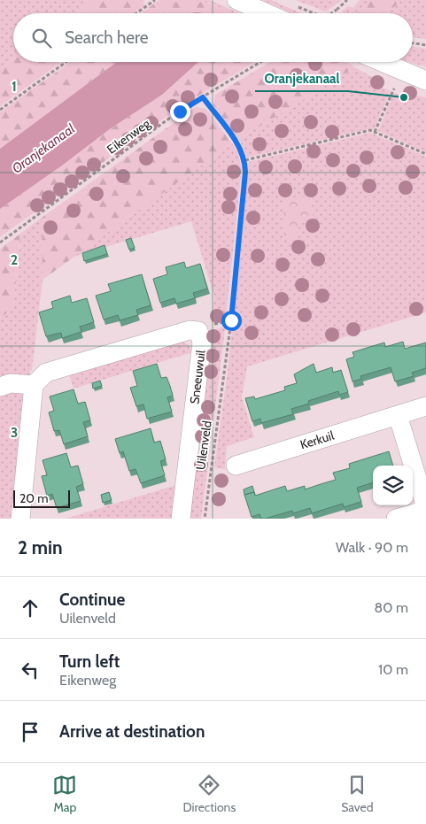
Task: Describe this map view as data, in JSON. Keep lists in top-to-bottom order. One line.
{"streets":{"street":["Sneeuwuil","Kerkuil"],"path":["Eikenweg","Uilenveld"]},"water":["Oranjekanaal"],"places":["Oranjekanaal"],"scale_bar":"20 m","page":{"search":"Search here","scale":"20 m","heading":["2 min","Walk · 90 m"],"list":[["Continue","Uilenveld","80 m"],["Turn left","Eikenweg","10 m"],"Arrive at destination"],"nav":["Map","Directions","Saved"]},"grid":{"rows":["1","2","3"]}}
